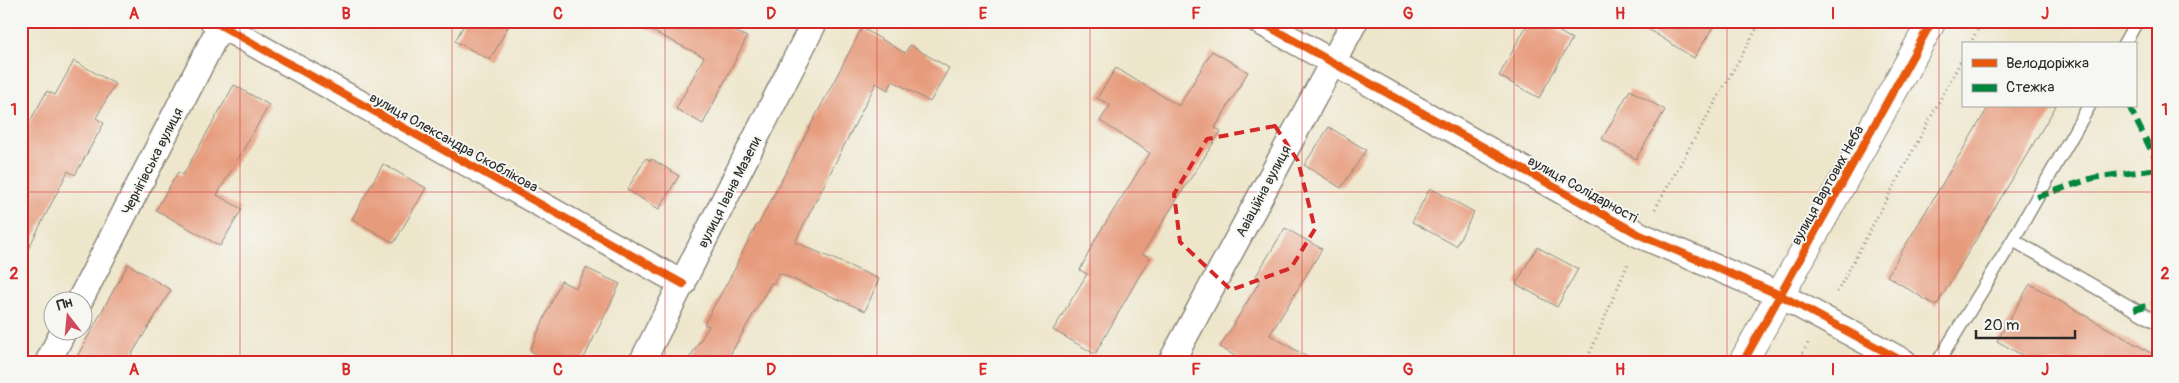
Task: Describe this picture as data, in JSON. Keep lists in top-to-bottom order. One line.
{"streets":{"street":["вулиця Олександра Скоблікова","Чернігівська вулиця","вулиця Вартових Неба","вулиця Солідарності","Авіаційна вулиця","вулиця Івана Мазепи"]},"crossings":[["вулиця Олександра Скоблікова","Чернігівська вулиця"],["вулиця Олександра Скоблікова","вулиця Івана Мазепи"],["вулиця Вартових Неба","вулиця Солідарності"],["вулиця Солідарності","Авіаційна вулиця"]],"legend":["Велодоріжка","Стежка"],"scale_bar":"20 m","north":"top","grid":{"columns":["A","B","C","D","E","F","G","H","I","J"],"rows":["1","2"]}}
